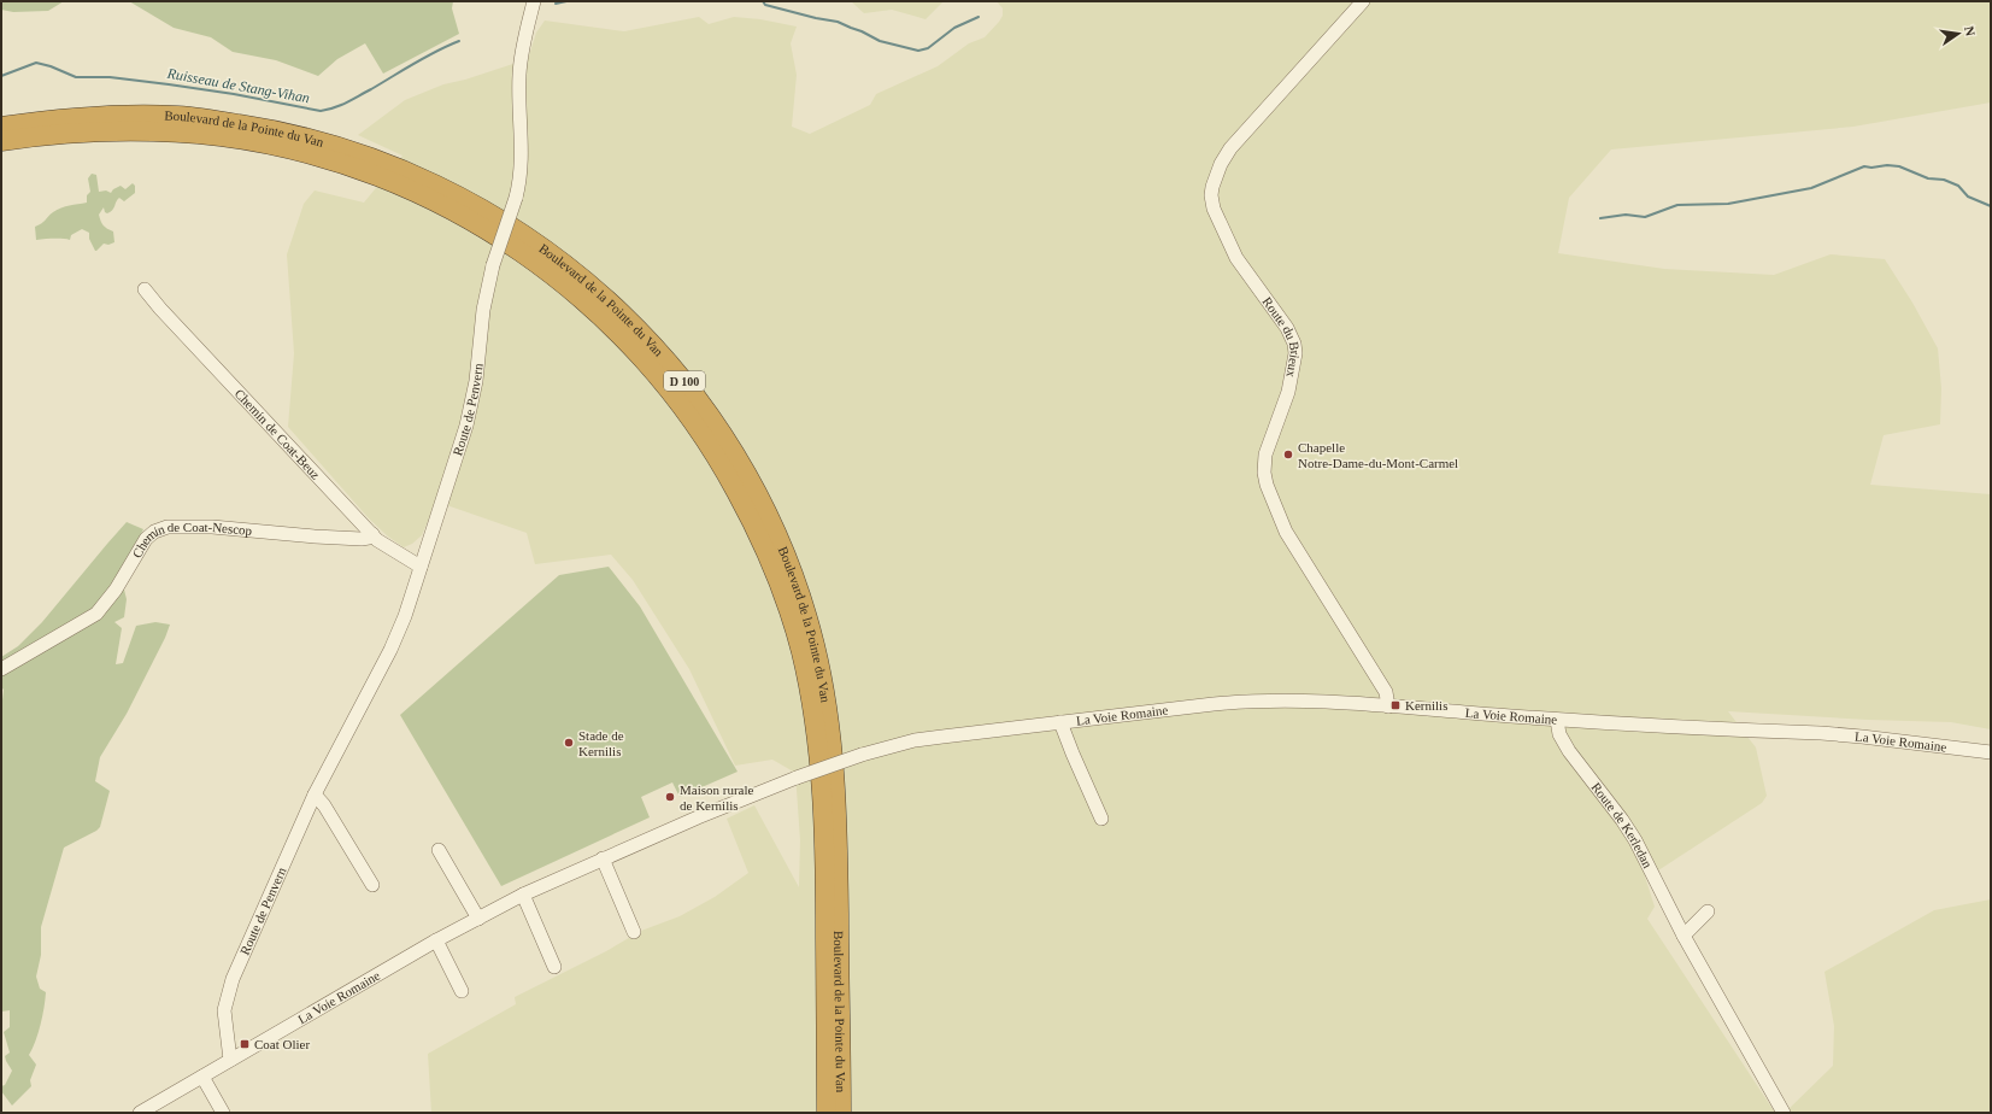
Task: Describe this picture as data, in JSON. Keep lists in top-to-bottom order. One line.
{"streets":{"highway":["Boulevard de la Pointe du Van","D 100"],"street":["Route du Brieux","Route de Penvern","Chemin de Coat-Beuz","Chemin de Coat-Nescop","La Voie Romaine","Route de Kerledan"]},"crossings":[["Route du Brieux","La Voie Romaine"],["Route de Penvern","Chemin de Coat-Beuz"],["Route de Penvern","La Voie Romaine"],["Chemin de Coat-Beuz","Chemin de Coat-Nescop"],["La Voie Romaine","Route de Kerledan"]],"water":["Ruisseau de Stang-Vihan"],"places":{"other":["Chapelle Notre-Dame-du-Mont-Carmel","Stade de Kernilis","Maison rurale de Kernilis"],"transit":["Kernilis","Coat Olier"]},"north":"right"}
